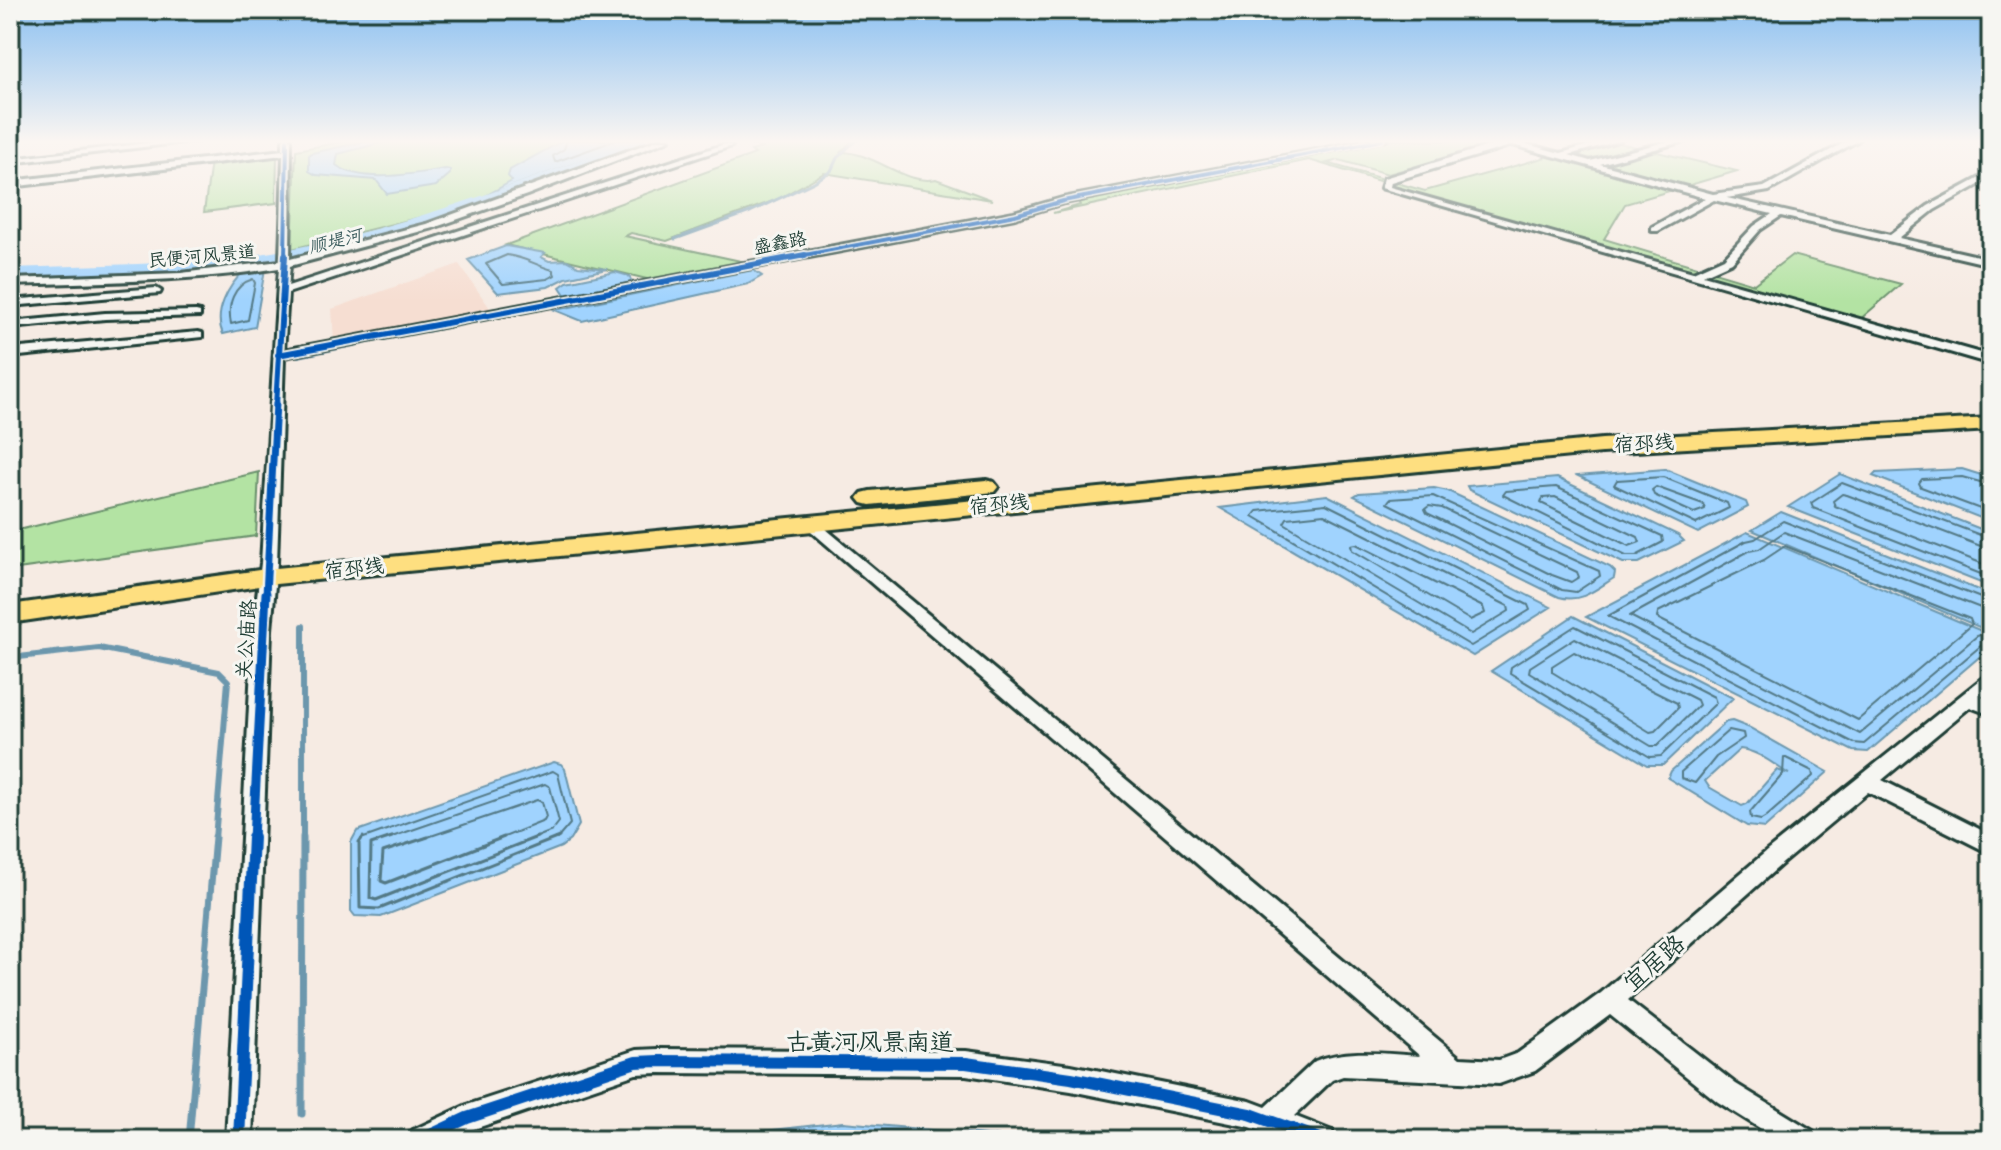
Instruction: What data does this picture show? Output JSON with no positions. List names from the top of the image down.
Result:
{
  "streets": {
    "main road": ["宿邳线"],
    "street": [
      "盛鑫路",
      "民便河风景道",
      "关公庙路",
      "宜居路",
      "古黄河风景南道"
    ]
  },
  "crossings": [
    ["盛鑫路", "关公庙路"],
    ["民便河风景道", "关公庙路"],
    ["宿邳线", "关公庙路"],
    ["宜居路", "古黄河风景南道"]
  ],
  "water": ["顺堤河"]
}
